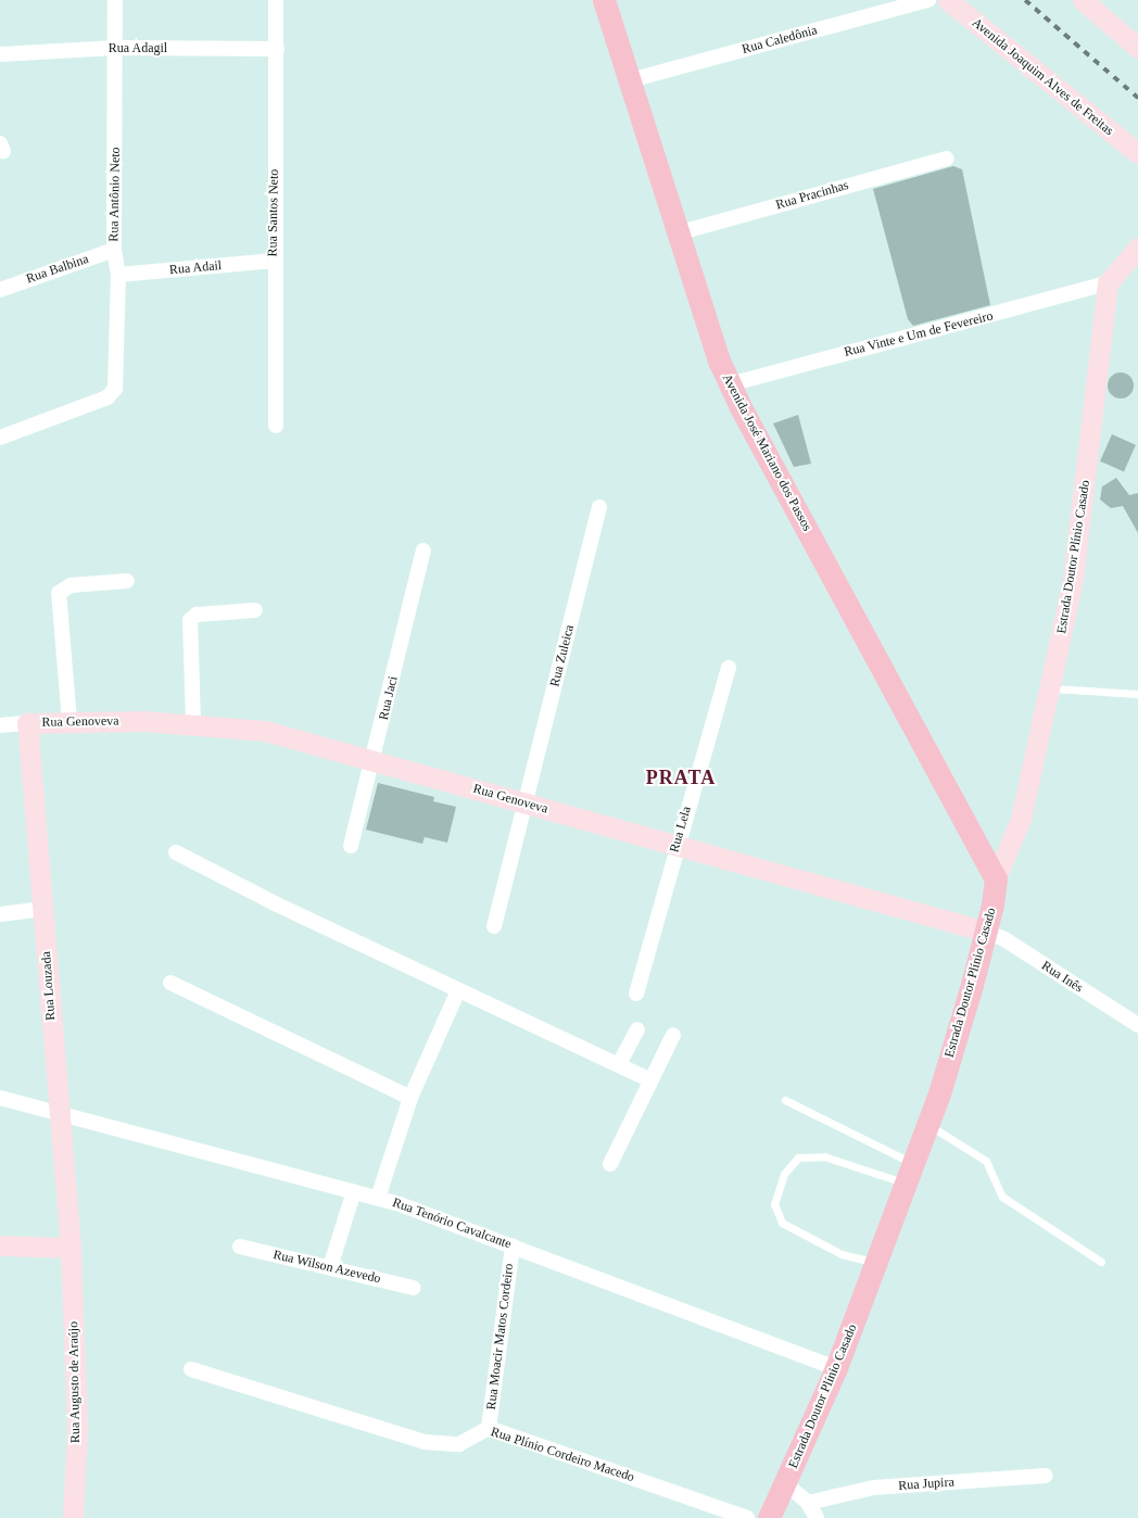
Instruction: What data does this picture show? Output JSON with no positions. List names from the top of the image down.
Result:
{
  "streets": {
    "main road": ["Avenida José Mariano dos Passos", "Estrada Doutor Plínio Casado"],
    "street": [
      "Rua Caledônia",
      "Rua Adagil",
      "Avenida Joaquim Alves de Freitas",
      "Rua Antônio Neto",
      "Rua Pracinhas",
      "Rua Santos Neto",
      "Rua Adail",
      "Rua Balbina",
      "Rua Vinte e Um de Fevereiro",
      "Rua Zuleica",
      "Rua Jaci",
      "Rua Genoveva",
      "Rua Lela",
      "Rua Inês",
      "Rua Louzada",
      "Rua Tenório Cavalcante",
      "Rua Wilson Azevedo",
      "Rua Moacir Matos Cordeiro",
      "Rua Augusto de Araújo",
      "Rua Plínio Cordeiro Macedo",
      "Rua Jupira"
    ]
  },
  "crossings": [
    ["Rua Caledônia", "Avenida José Mariano dos Passos"],
    ["Rua Adagil", "Rua Antônio Neto"],
    ["Rua Adagil", "Rua Santos Neto"],
    ["Rua Antônio Neto", "Rua Adail"],
    ["Rua Antônio Neto", "Rua Balbina"],
    ["Rua Pracinhas", "Avenida José Mariano dos Passos"],
    ["Rua Santos Neto", "Rua Adail"],
    ["Rua Vinte e Um de Fevereiro", "Avenida José Mariano dos Passos"],
    ["Rua Vinte e Um de Fevereiro", "Estrada Doutor Plínio Casado"],
    ["Avenida José Mariano dos Passos", "Estrada Doutor Plínio Casado"],
    ["Estrada Doutor Plínio Casado", "Rua Genoveva"],
    ["Estrada Doutor Plínio Casado", "Rua Inês"],
    ["Estrada Doutor Plínio Casado", "Rua Tenório Cavalcante"],
    ["Rua Zuleica", "Rua Genoveva"],
    ["Rua Jaci", "Rua Genoveva"],
    ["Rua Genoveva", "Rua Lela"],
    ["Rua Genoveva", "Rua Inês"],
    ["Rua Genoveva", "Rua Louzada"],
    ["Rua Louzada", "Rua Tenório Cavalcante"],
    ["Rua Louzada", "Rua Augusto de Araújo"],
    ["Rua Tenório Cavalcante", "Rua Moacir Matos Cordeiro"],
    ["Rua Moacir Matos Cordeiro", "Rua Plínio Cordeiro Macedo"]
  ],
  "districts": ["PRATA"]
}
